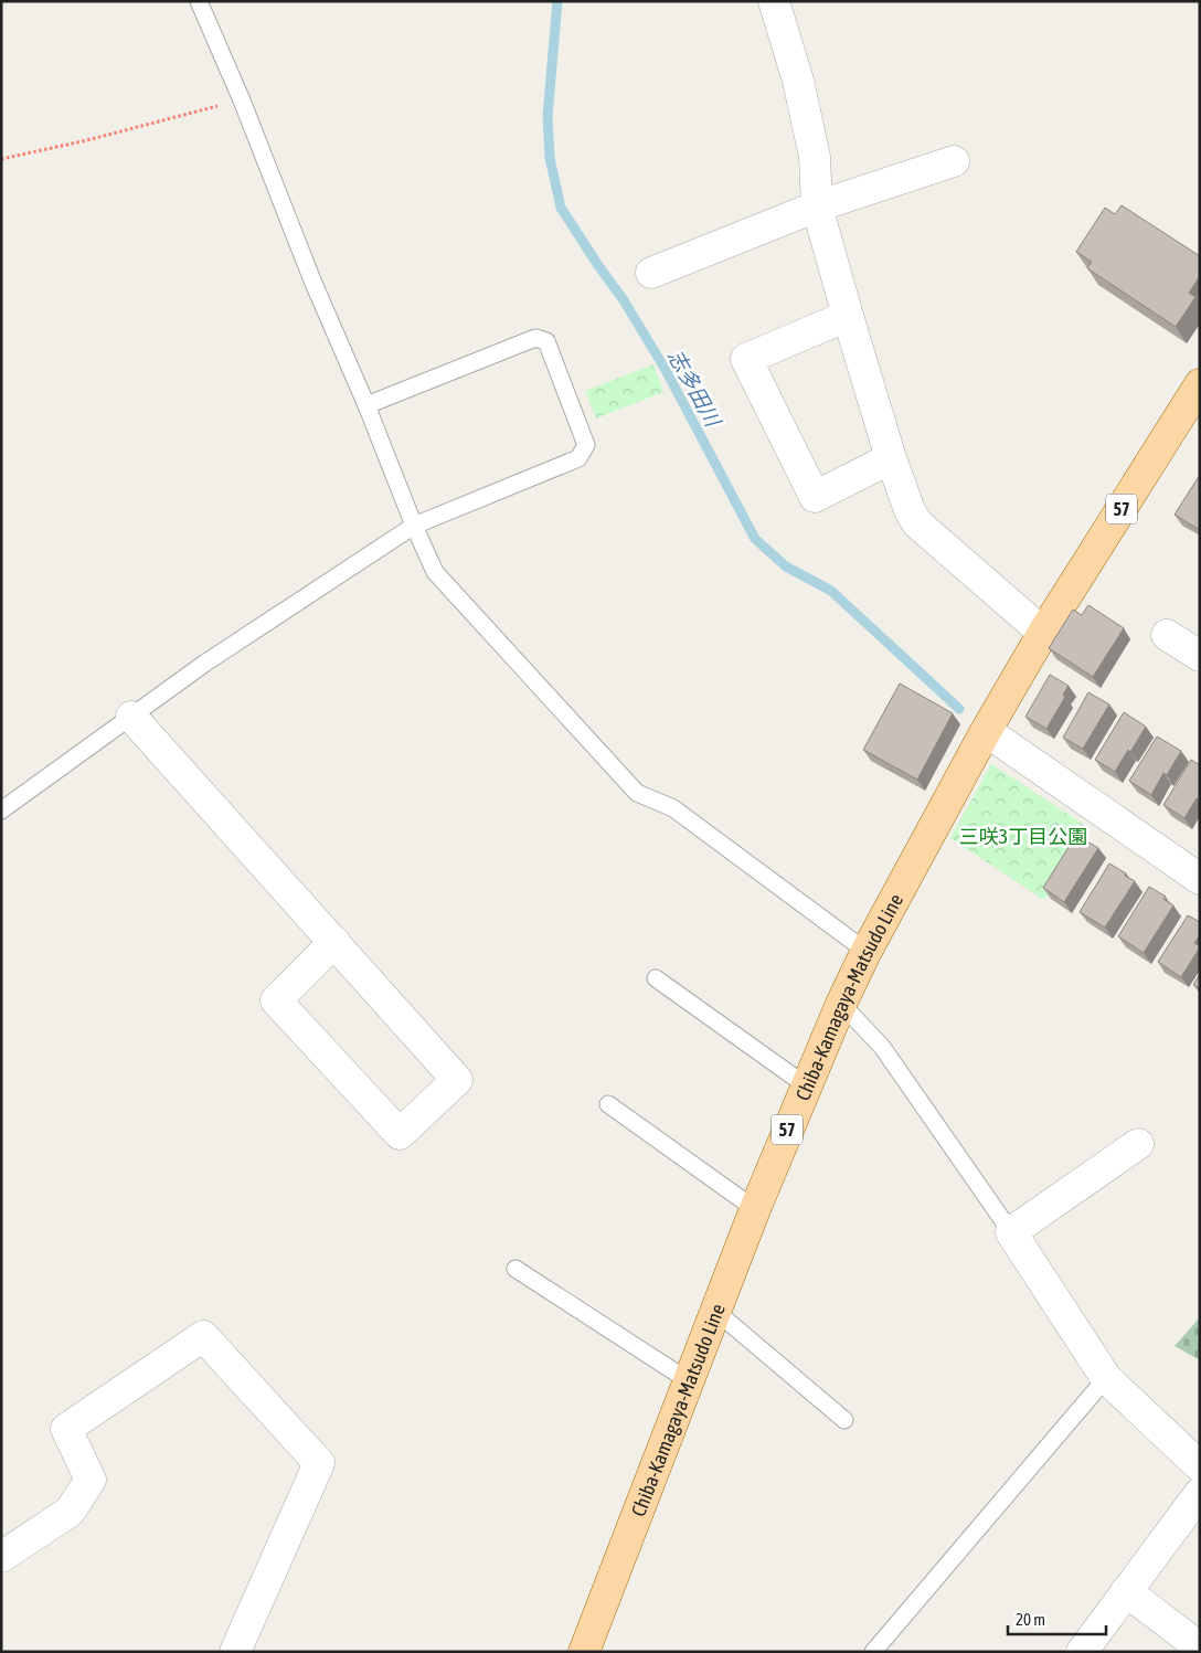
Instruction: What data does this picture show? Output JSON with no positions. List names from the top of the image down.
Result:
{
  "streets": {
    "main road": ["57", "Chiba-Kamagaya-Matsudo Line"]
  },
  "water": ["志多田川"],
  "parks": ["三咲3丁目公園"],
  "scale_bar": "20 m"
}
